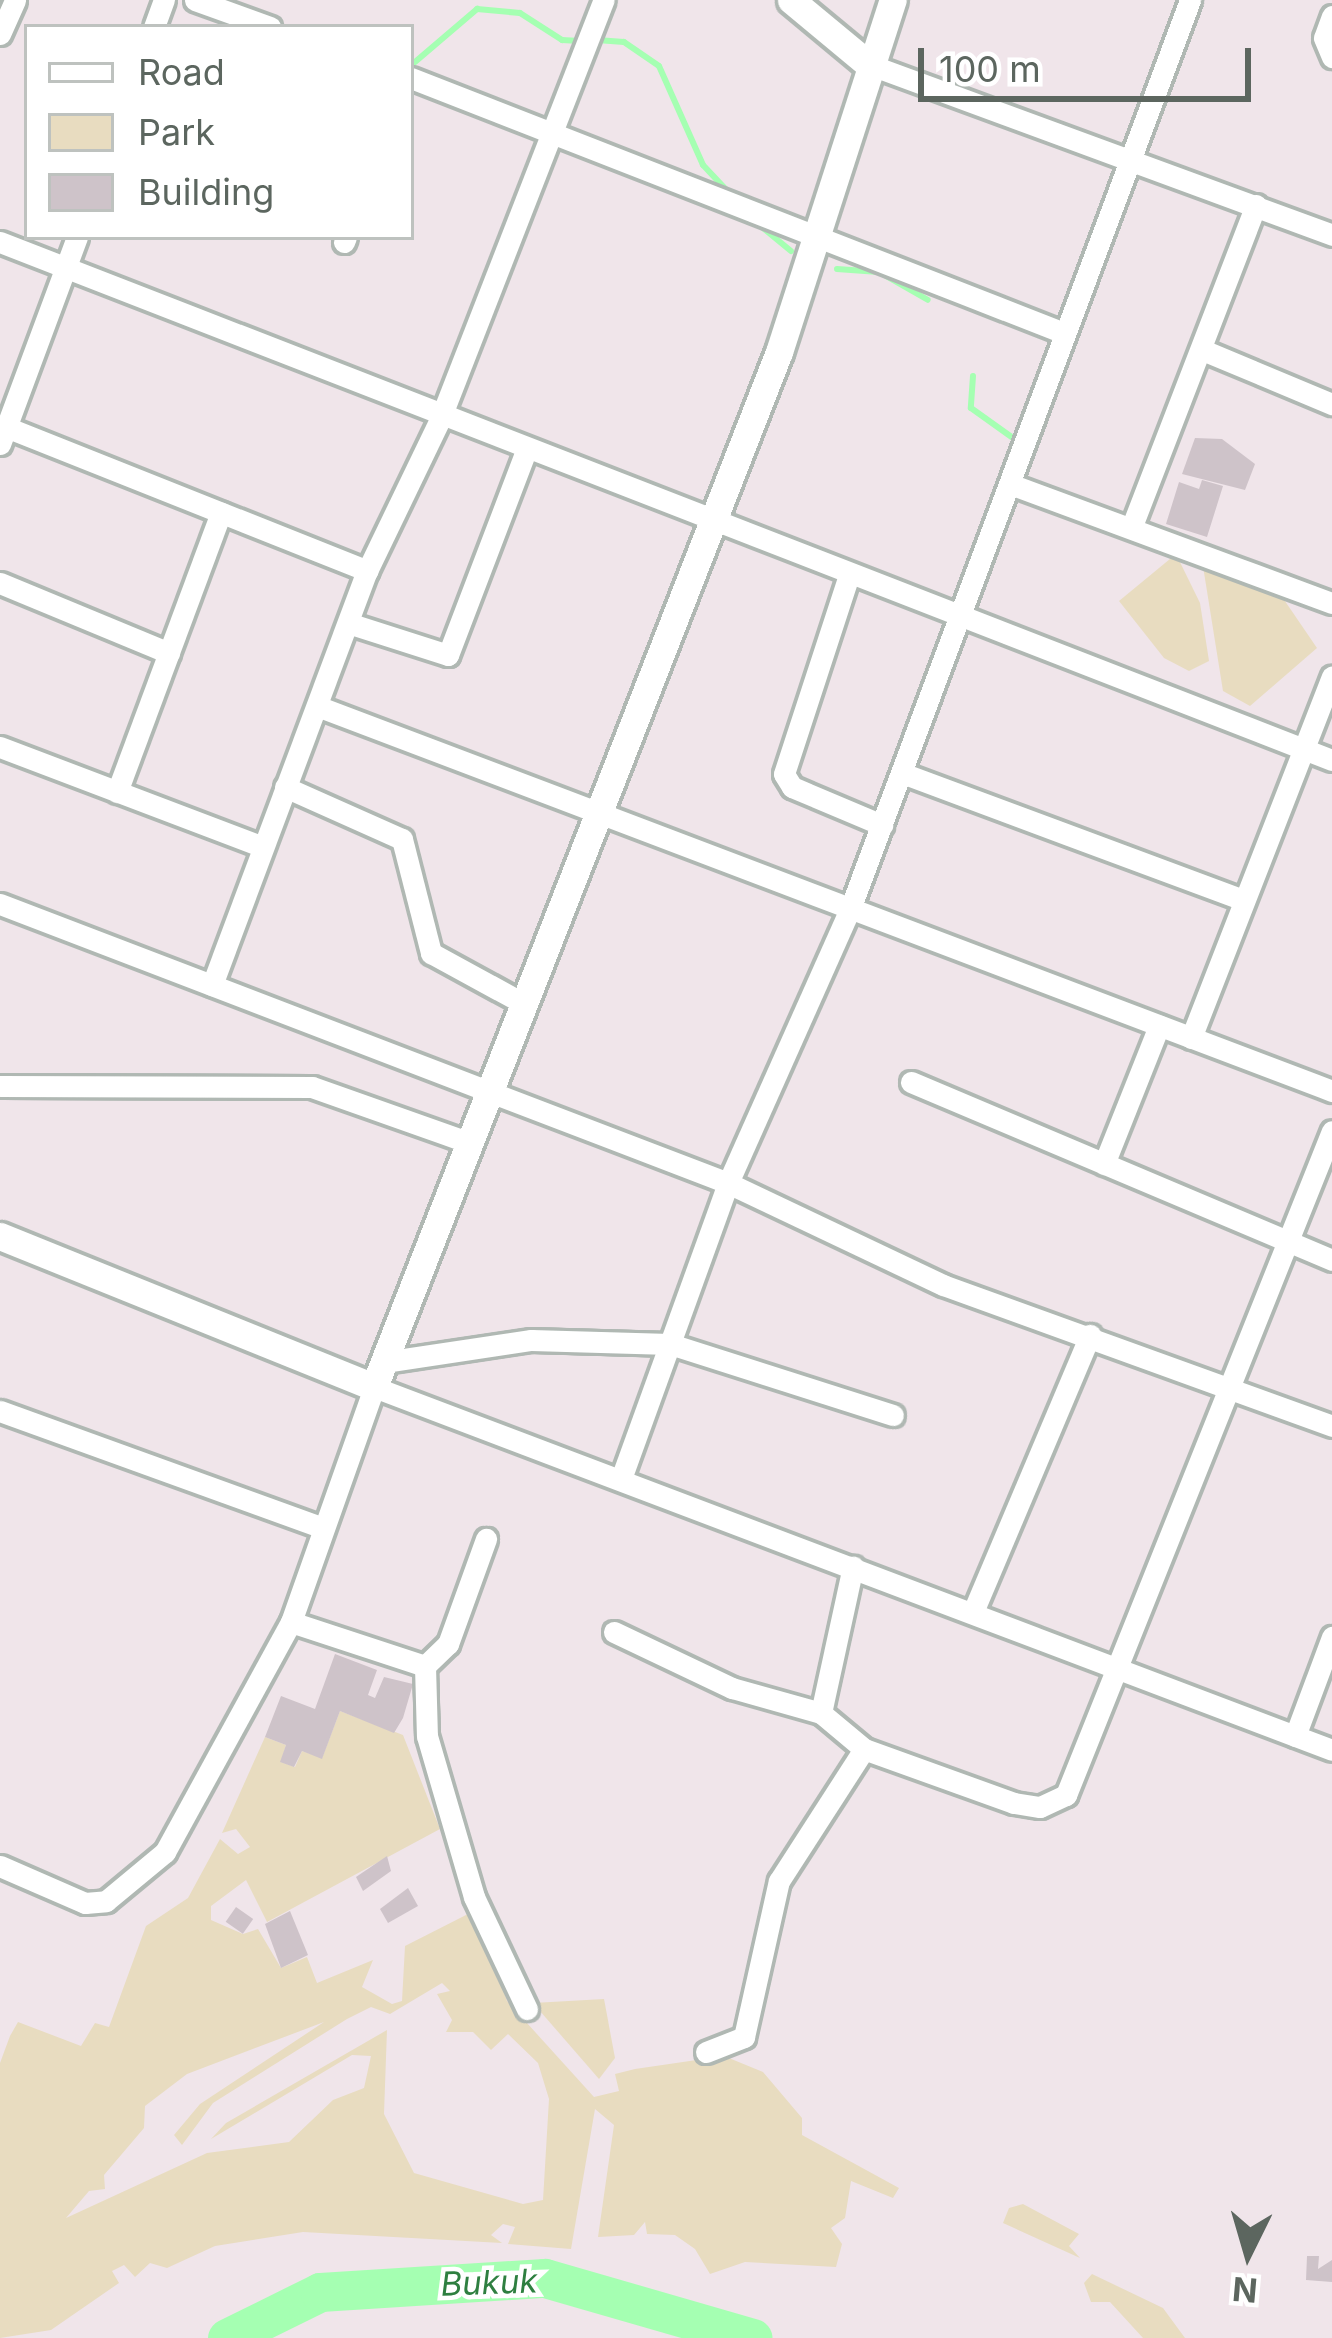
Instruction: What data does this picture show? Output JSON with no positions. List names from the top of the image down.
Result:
{
  "water": ["Bukuk"],
  "legend": ["Road", "Park", "Building"],
  "scale_bar": "100 m",
  "north": "bottom"
}
